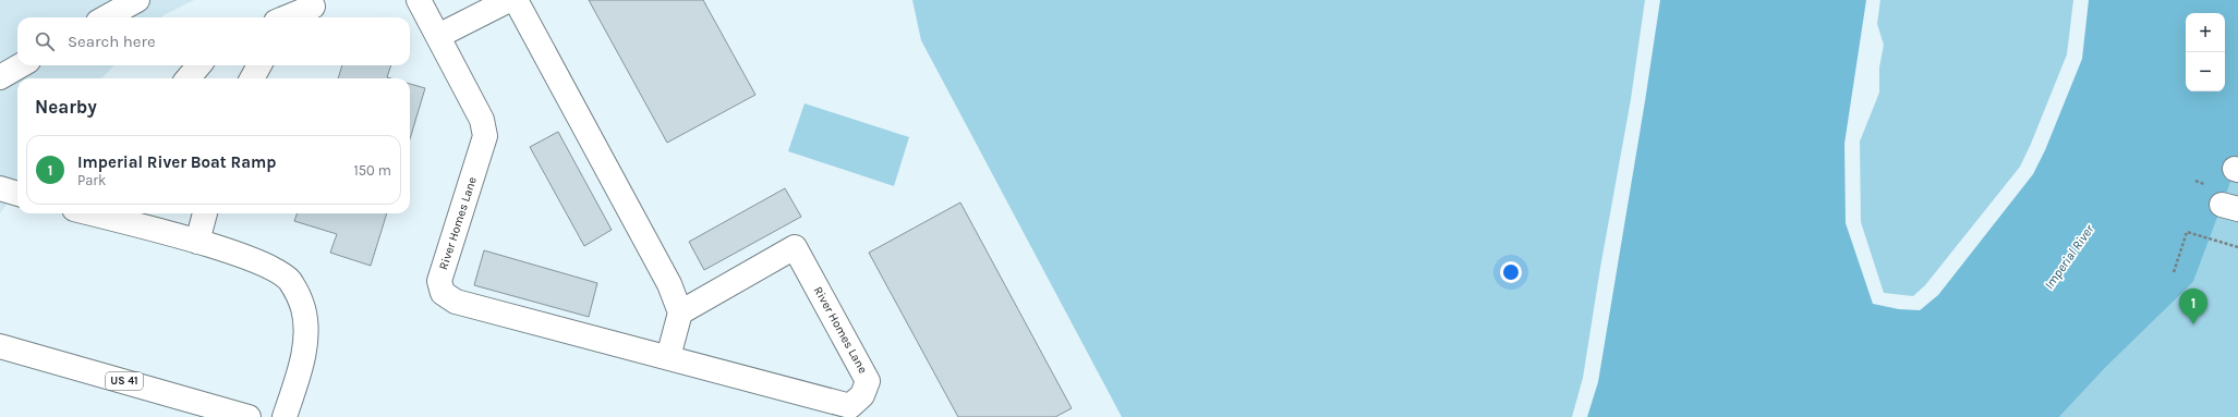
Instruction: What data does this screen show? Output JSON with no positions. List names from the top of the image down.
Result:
{
  "streets": {
    "street": ["River Homes Lane", "US 41"]
  },
  "water": ["Imperial River"],
  "page": {
    "map_buttons": ["+", "−"],
    "search": "Search here",
    "heading": "Nearby",
    "list": [
      {
        "mark": "1",
        "name": "Imperial River Boat Ramp",
        "note": "Park",
        "value": "150 m"
      }
    ],
    "pins": "1"
  }
}
